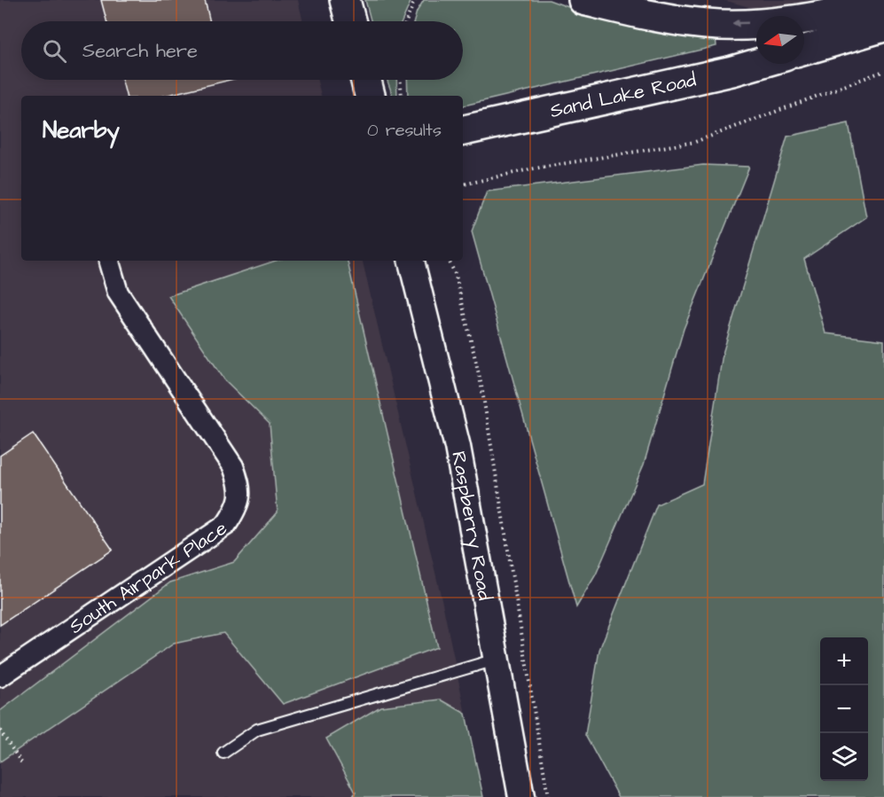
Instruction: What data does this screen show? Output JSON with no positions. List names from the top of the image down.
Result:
{
  "streets": {
    "main road": ["Sand Lake Road"],
    "street": ["Raspberry Road", "South Airpark Place"]
  },
  "north": "left",
  "page": {
    "search": "Search here",
    "heading": ["Nearby", "0 results"],
    "map_buttons": ["+", "−"]
  }
}
